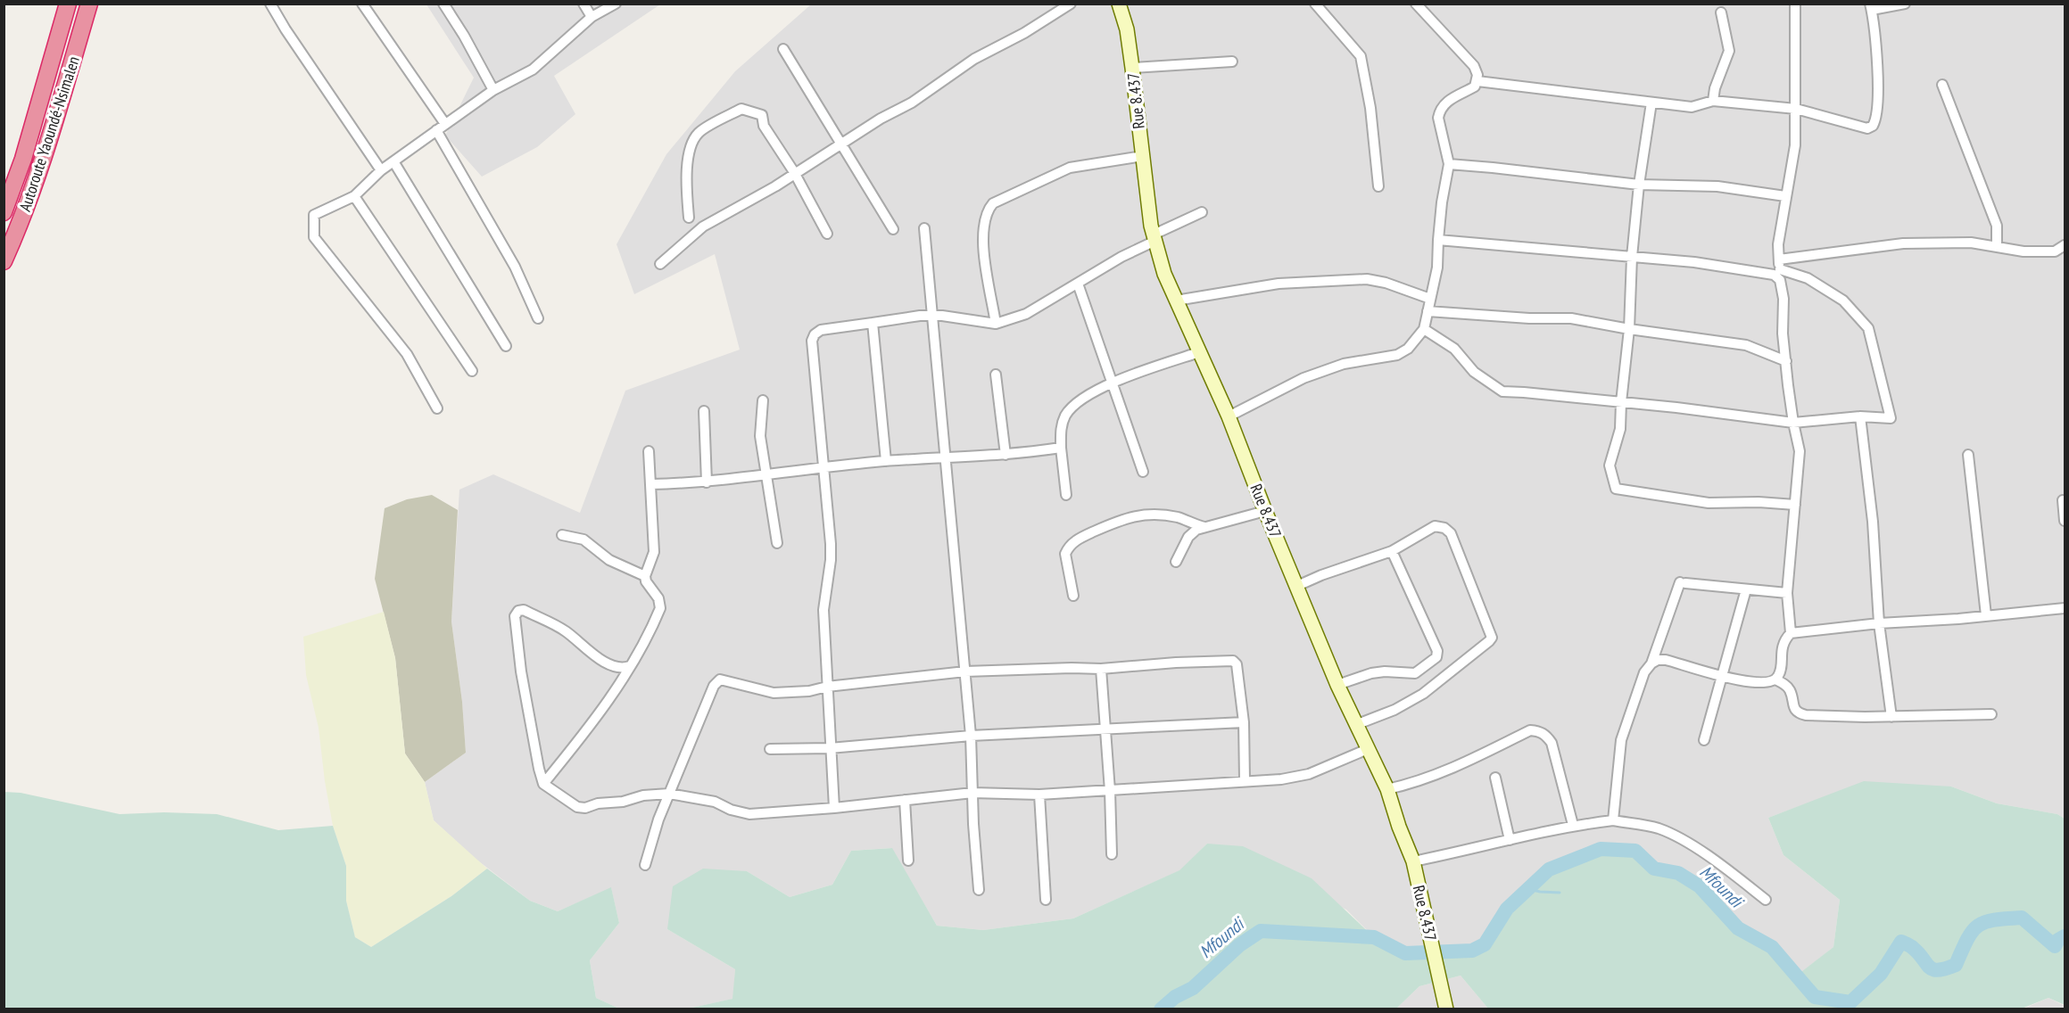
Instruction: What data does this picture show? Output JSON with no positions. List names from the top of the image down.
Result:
{
  "streets": {
    "highway": ["Autoroute Yaoundé-Nsimalen"],
    "main road": ["Rue 8.437"]
  },
  "water": ["Mfoundi"]
}
